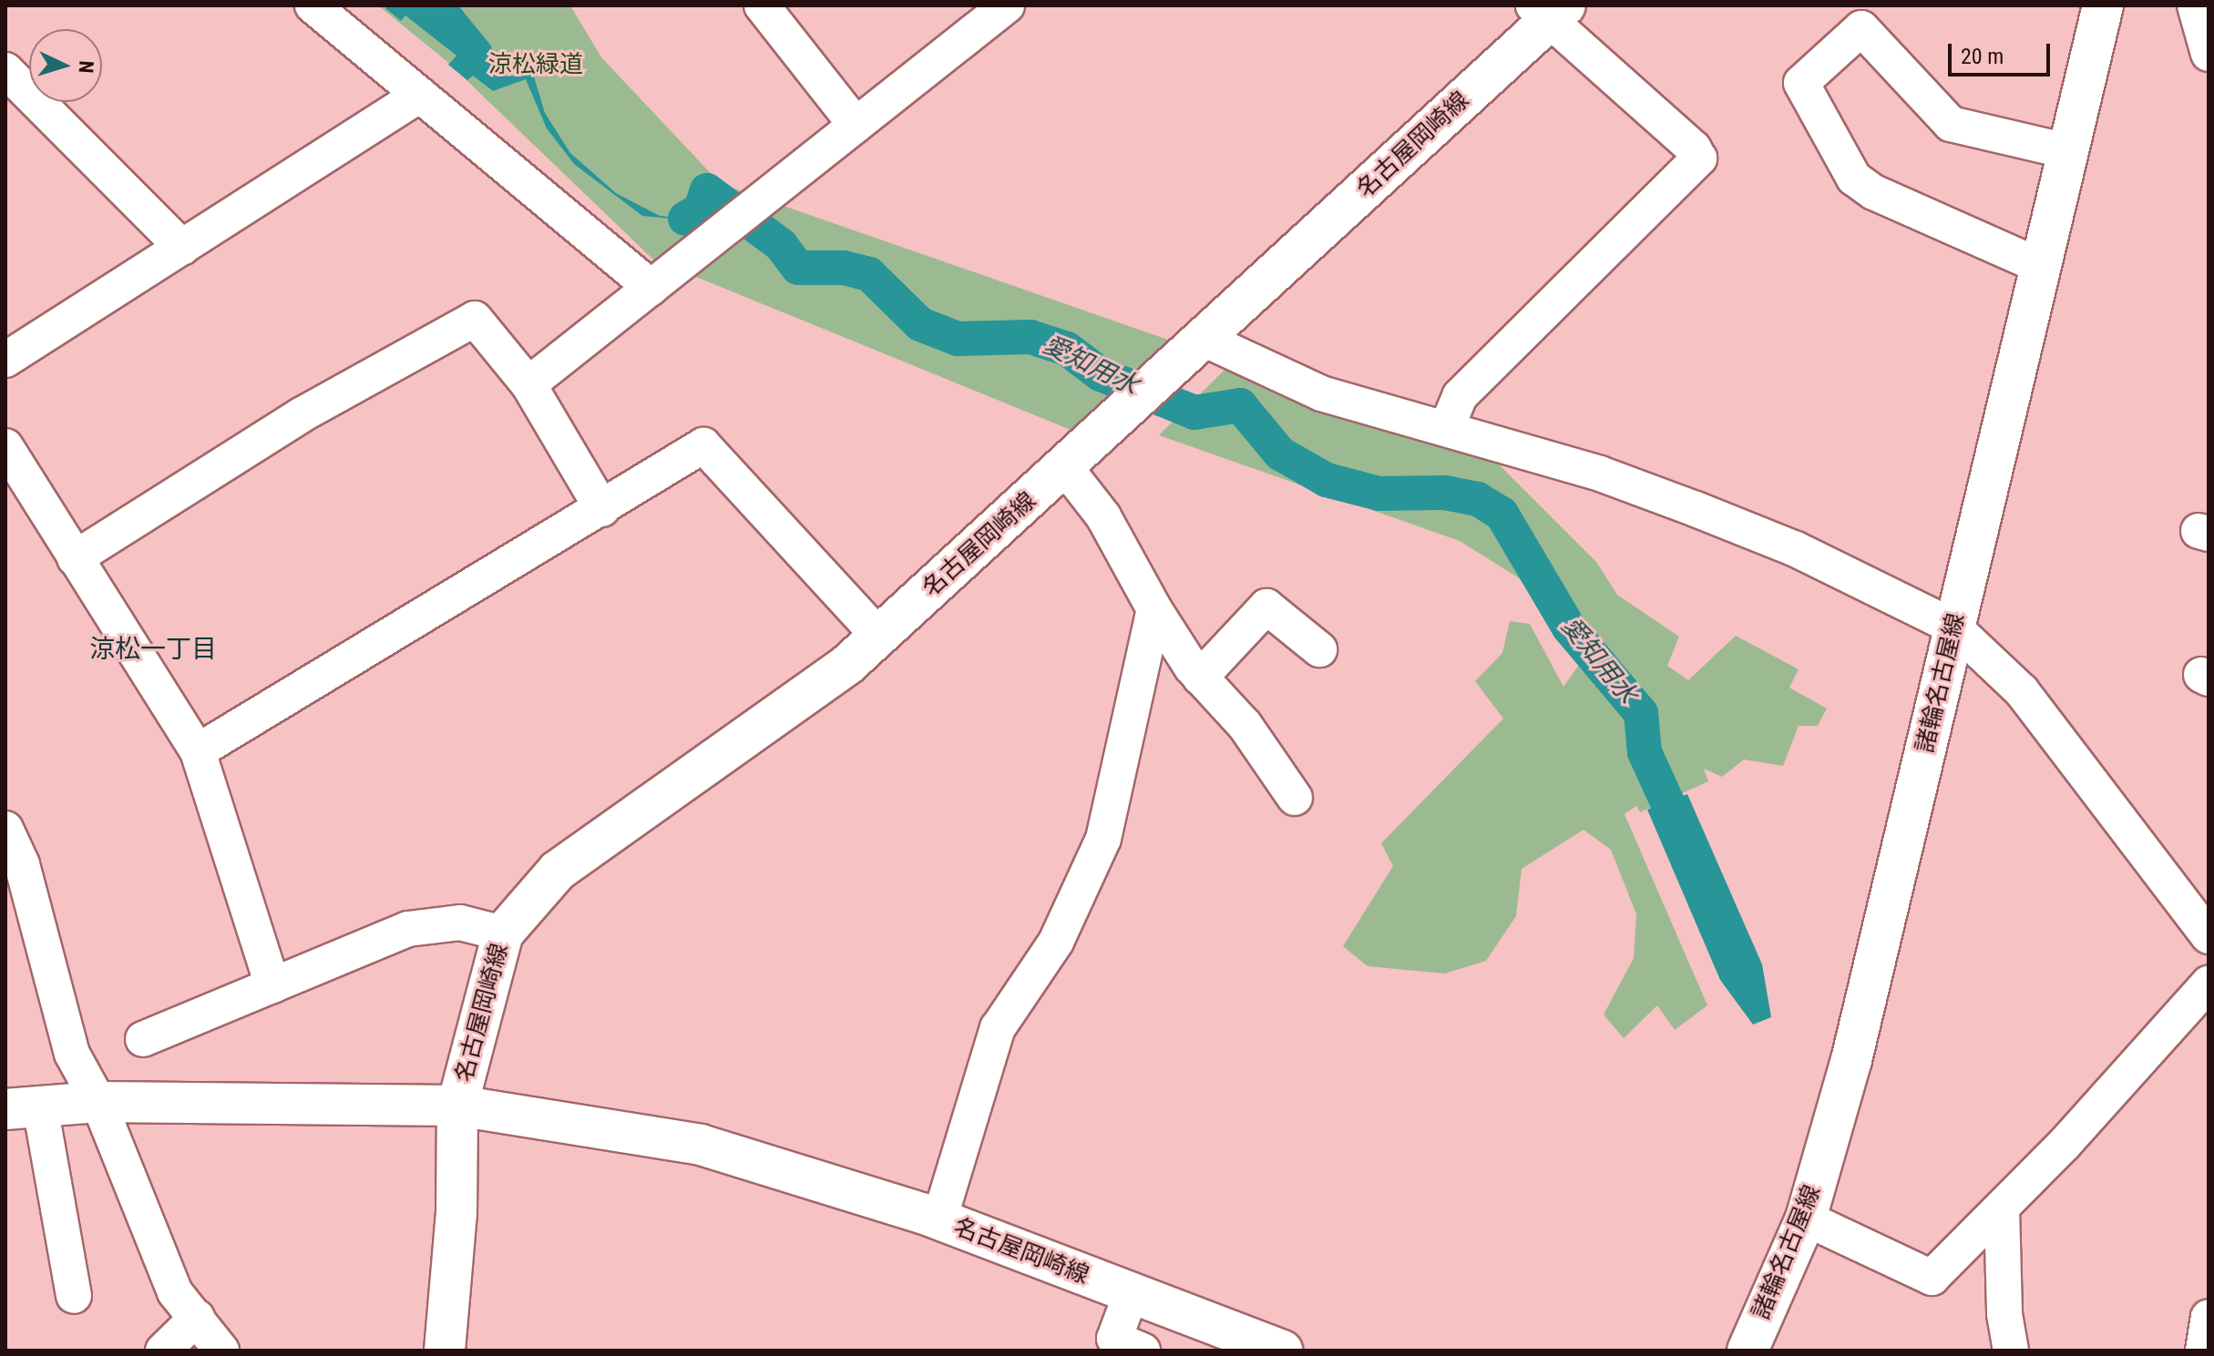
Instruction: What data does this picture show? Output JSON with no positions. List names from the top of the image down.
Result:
{
  "streets": {
    "main road": ["名古屋岡崎線", "諸輪名古屋線"]
  },
  "districts": ["涼松一丁目"],
  "water": ["愛知用水"],
  "parks": ["涼松緑道"],
  "scale_bar": "20 m",
  "north": "right"
}
